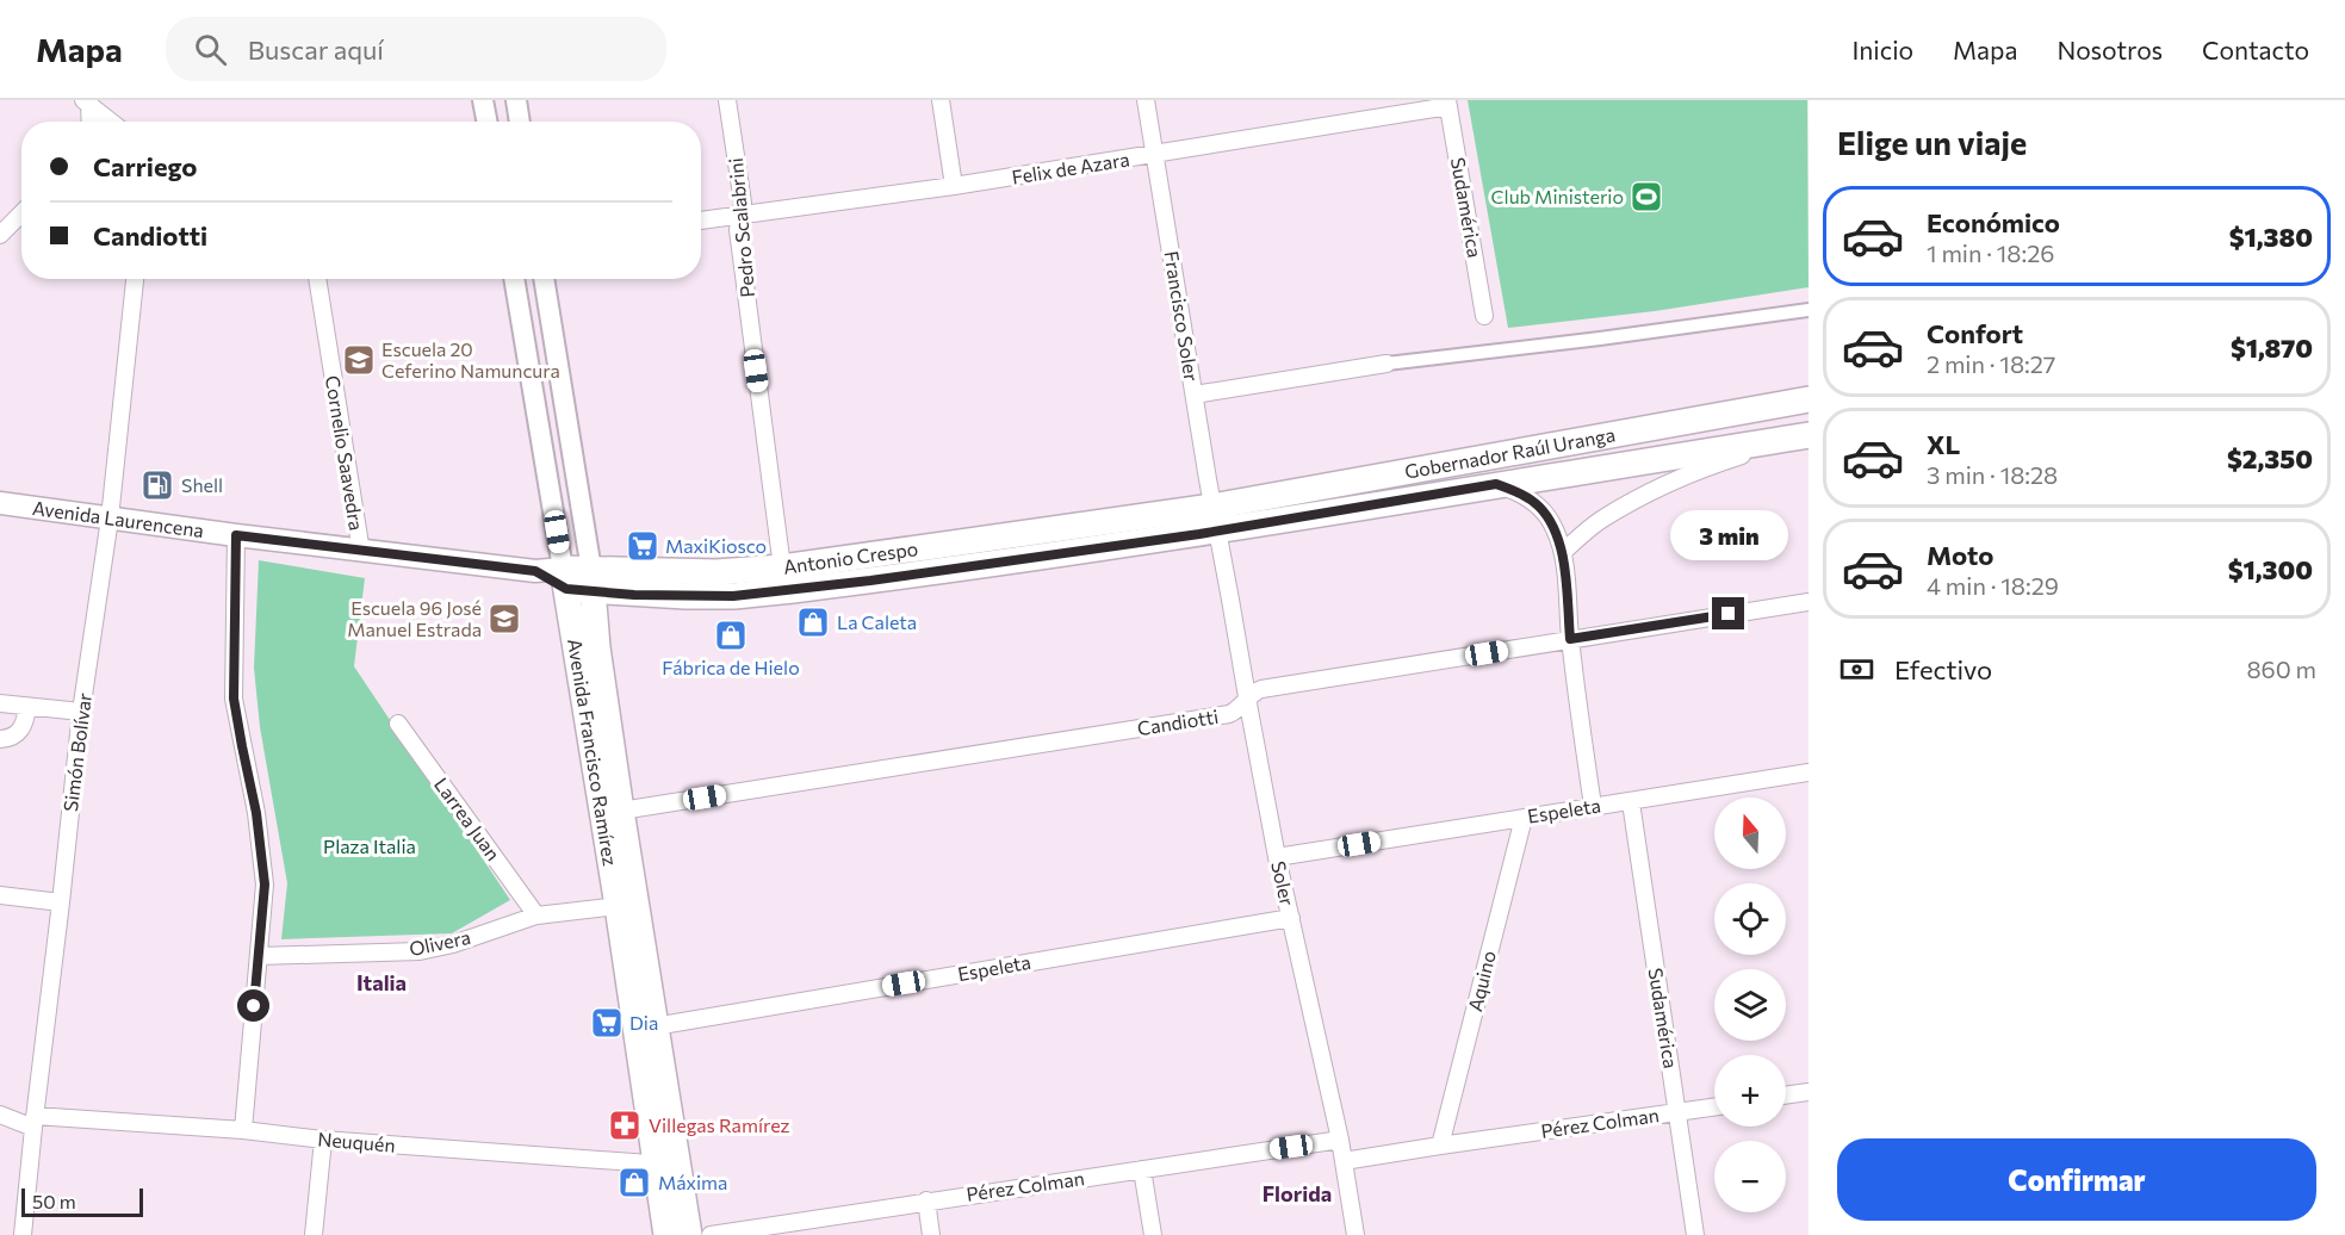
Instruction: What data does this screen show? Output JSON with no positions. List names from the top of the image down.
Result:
{
  "streets": {
    "main road": [
      "Gobernador Raúl Uranga",
      "Avenida Laurencena",
      "Antonio Crespo",
      "Avenida Francisco Ramírez"
    ],
    "street": [
      "Felix de Azara",
      "Sudamérica",
      "Pedro Scalabrini",
      "Francisco Soler",
      "Cornelio Saavedra",
      "Candiotti",
      "Simón Bolívar",
      "Espeleta",
      "Larrea Juan",
      "Soler",
      "Olivera",
      "Aquino",
      "Pérez Colman",
      "Neuquén"
    ]
  },
  "crossings": [
    ["Felix de Azara", "Sudamérica"],
    ["Felix de Azara", "Pedro Scalabrini"],
    ["Felix de Azara", "Francisco Soler"],
    ["Sudamérica", "Espeleta"],
    ["Sudamérica", "Pérez Colman"],
    ["Pedro Scalabrini", "Antonio Crespo"],
    ["Francisco Soler", "Gobernador Raúl Uranga"],
    ["Francisco Soler", "Antonio Crespo"],
    ["Francisco Soler", "Soler"],
    ["Cornelio Saavedra", "Avenida Laurencena"],
    ["Gobernador Raúl Uranga", "Antonio Crespo"],
    ["Gobernador Raúl Uranga", "Soler"],
    ["Avenida Laurencena", "Antonio Crespo"],
    ["Avenida Laurencena", "Simón Bolívar"],
    ["Antonio Crespo", "Avenida Francisco Ramírez"],
    ["Antonio Crespo", "Soler"],
    ["Candiotti", "Avenida Francisco Ramírez"],
    ["Candiotti", "Soler"],
    ["Simón Bolívar", "Neuquén"],
    ["Avenida Francisco Ramírez", "Espeleta"],
    ["Avenida Francisco Ramírez", "Olivera"],
    ["Avenida Francisco Ramírez", "Neuquén"],
    ["Espeleta", "Soler"],
    ["Espeleta", "Aquino"],
    ["Larrea Juan", "Olivera"],
    ["Soler", "Pérez Colman"],
    ["Aquino", "Pérez Colman"]
  ],
  "districts": ["Italia", "Florida"],
  "parks": ["Plaza Italia"],
  "places": {
    "sports": ["Club Ministerio"],
    "school or university": ["Escuela 20 Ceferino Namuncura", "Escuela 96 José Manuel Estrada"],
    "fuel station": ["Shell"],
    "supermarket": ["MaxiKiosco", "Dia"],
    "shop": ["La Caleta", "Fábrica de Hielo", "Máxima"],
    "pharmacy": ["Villegas Ramírez"]
  },
  "scale_bar": "50 m",
  "north": "top",
  "page": {
    "header": "Mapa",
    "search": "Buscar aquí",
    "nav": [
      "Inicio",
      "Mapa",
      "Nosotros",
      "Contacto"
    ],
    "heading": "Elige un viaje",
    "banner": ["Carriego", "Candiotti"],
    "list": [
      {
        "name": "Económico",
        "note": "1 min · 18:26",
        "value": "$1,380"
      },
      {
        "name": "Confort",
        "note": "2 min · 18:27",
        "value": "$1,870"
      },
      {
        "name": "XL",
        "note": "3 min · 18:28",
        "value": "$2,350"
      },
      {
        "name": "Moto",
        "note": "4 min · 18:29",
        "value": "$1,300"
      }
    ],
    "bubble": "3 min",
    "pay": ["Efectivo", "860 m"],
    "map_buttons": ["+", "−"],
    "buttons": "Confirmar",
    "scale": "50 m"
  }
}
